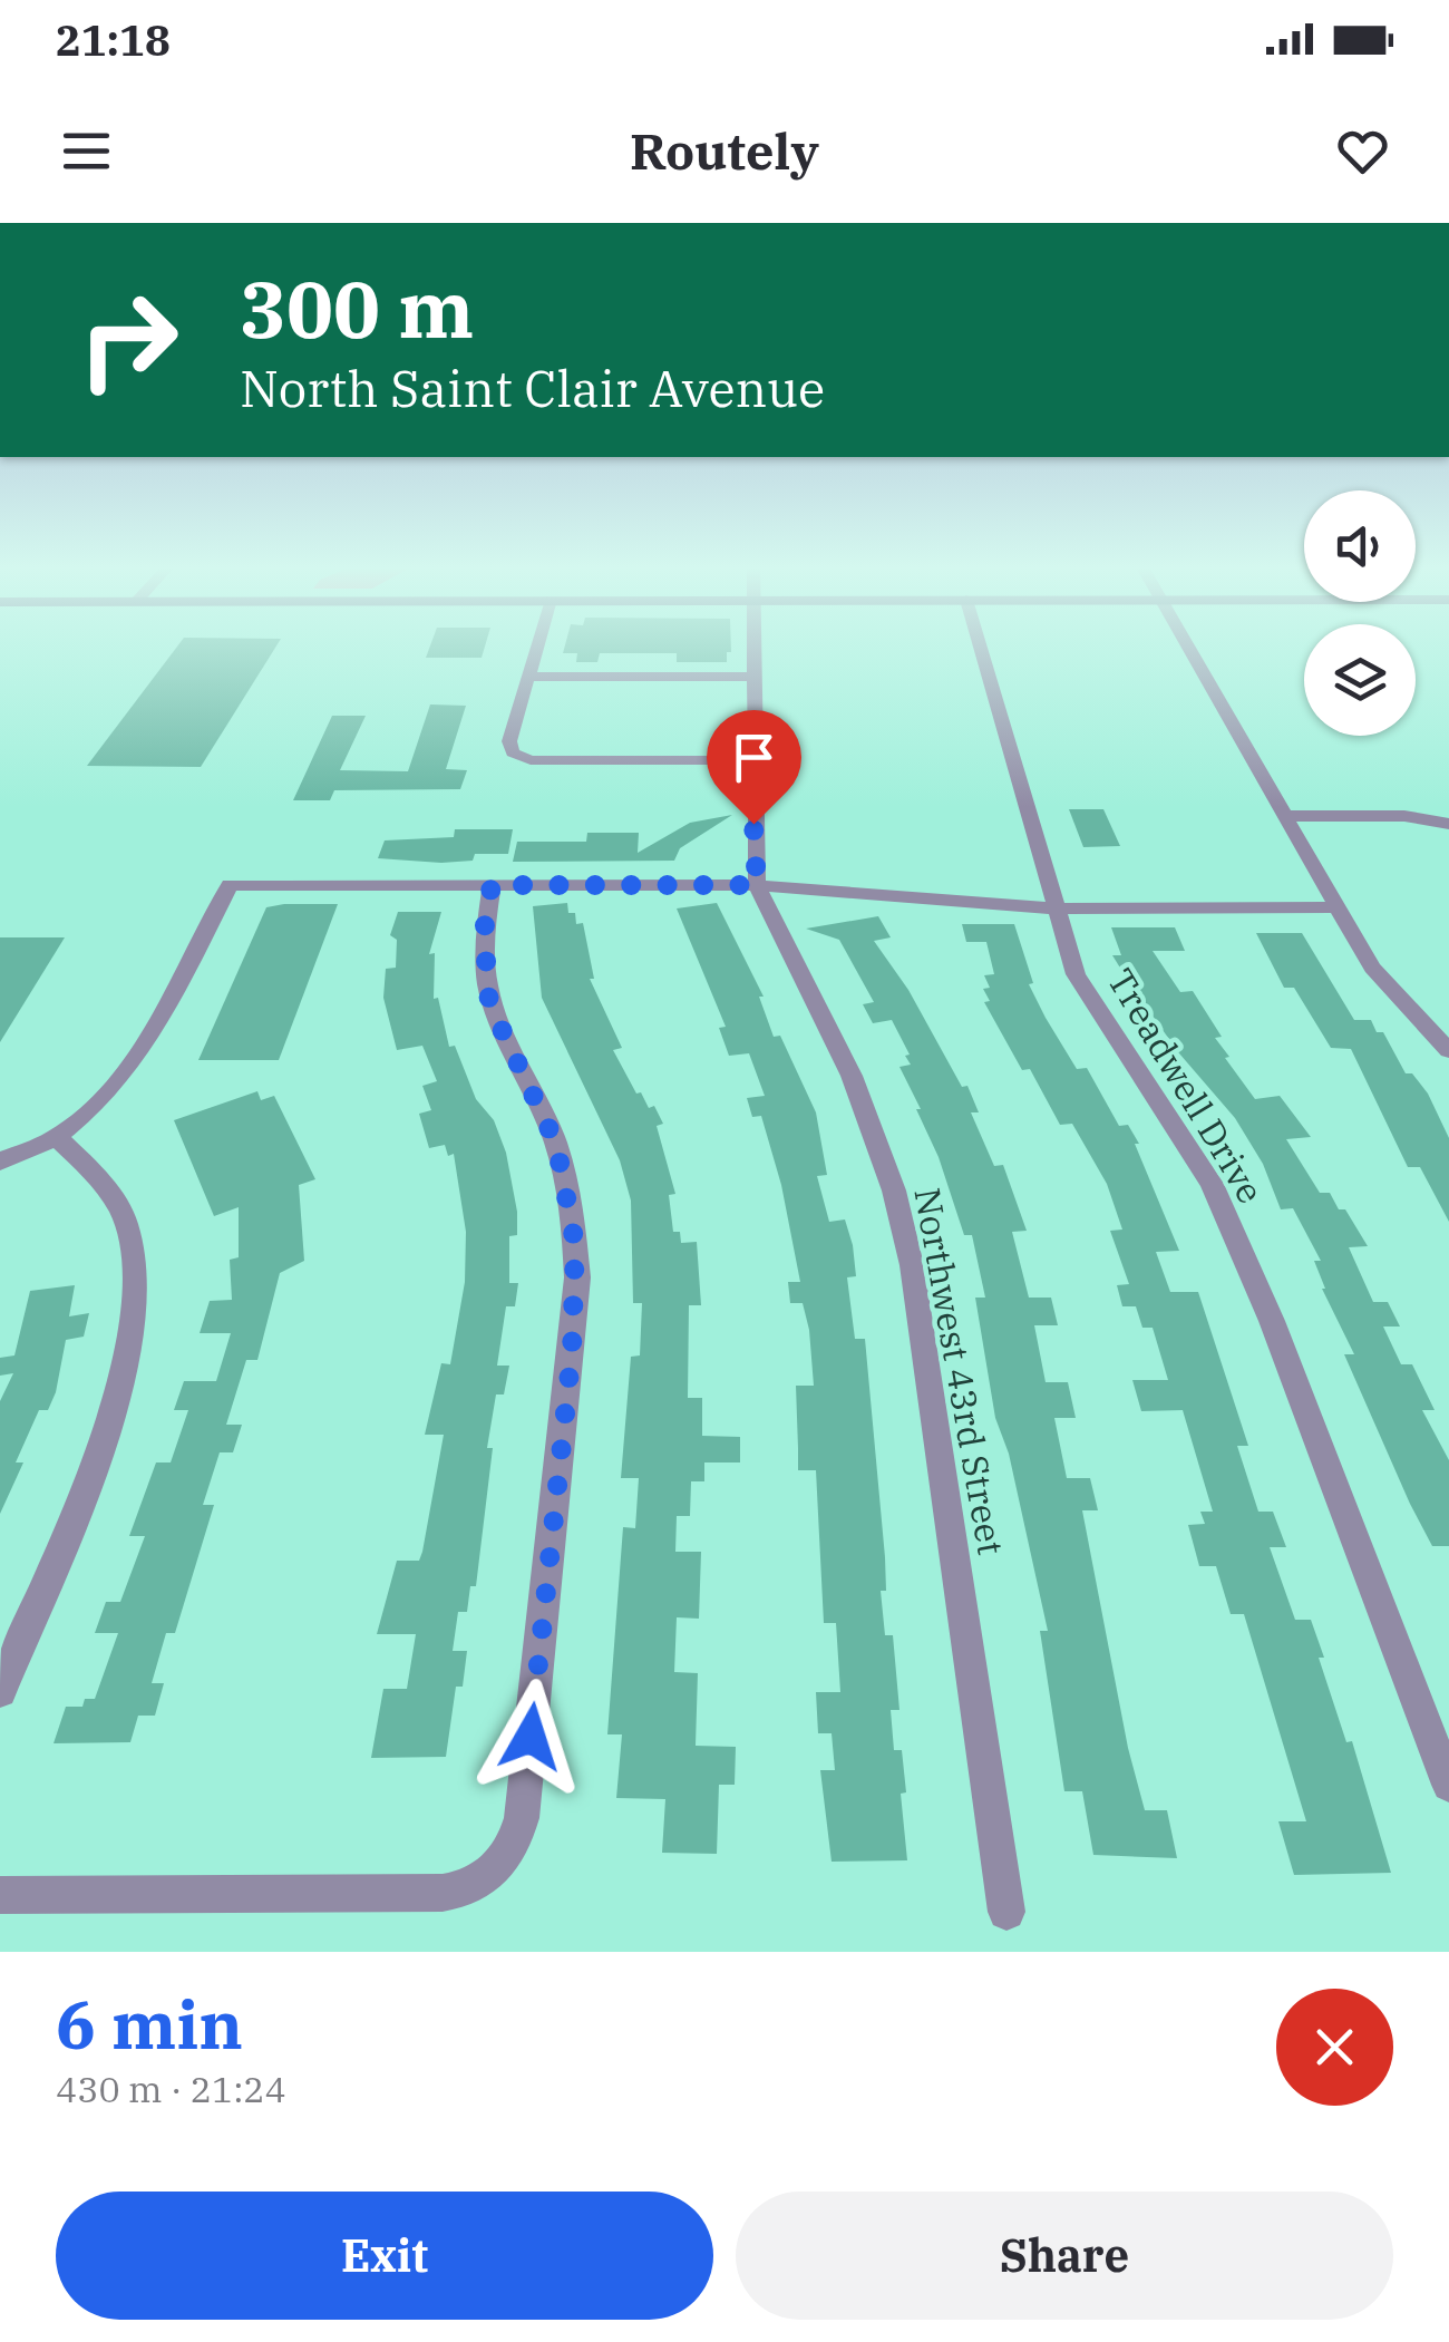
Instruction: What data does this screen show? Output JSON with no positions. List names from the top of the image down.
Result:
{
  "streets": {
    "street": ["Treadwell Drive", "Northwest 43rd Street"]
  },
  "page": {
    "status": "21:18",
    "header": "Routely",
    "turn": ["300 m", "North Saint Clair Avenue"],
    "heading": ["6 min", "430 m · 21:24"],
    "buttons": ["Exit", "Share"]
  }
}
